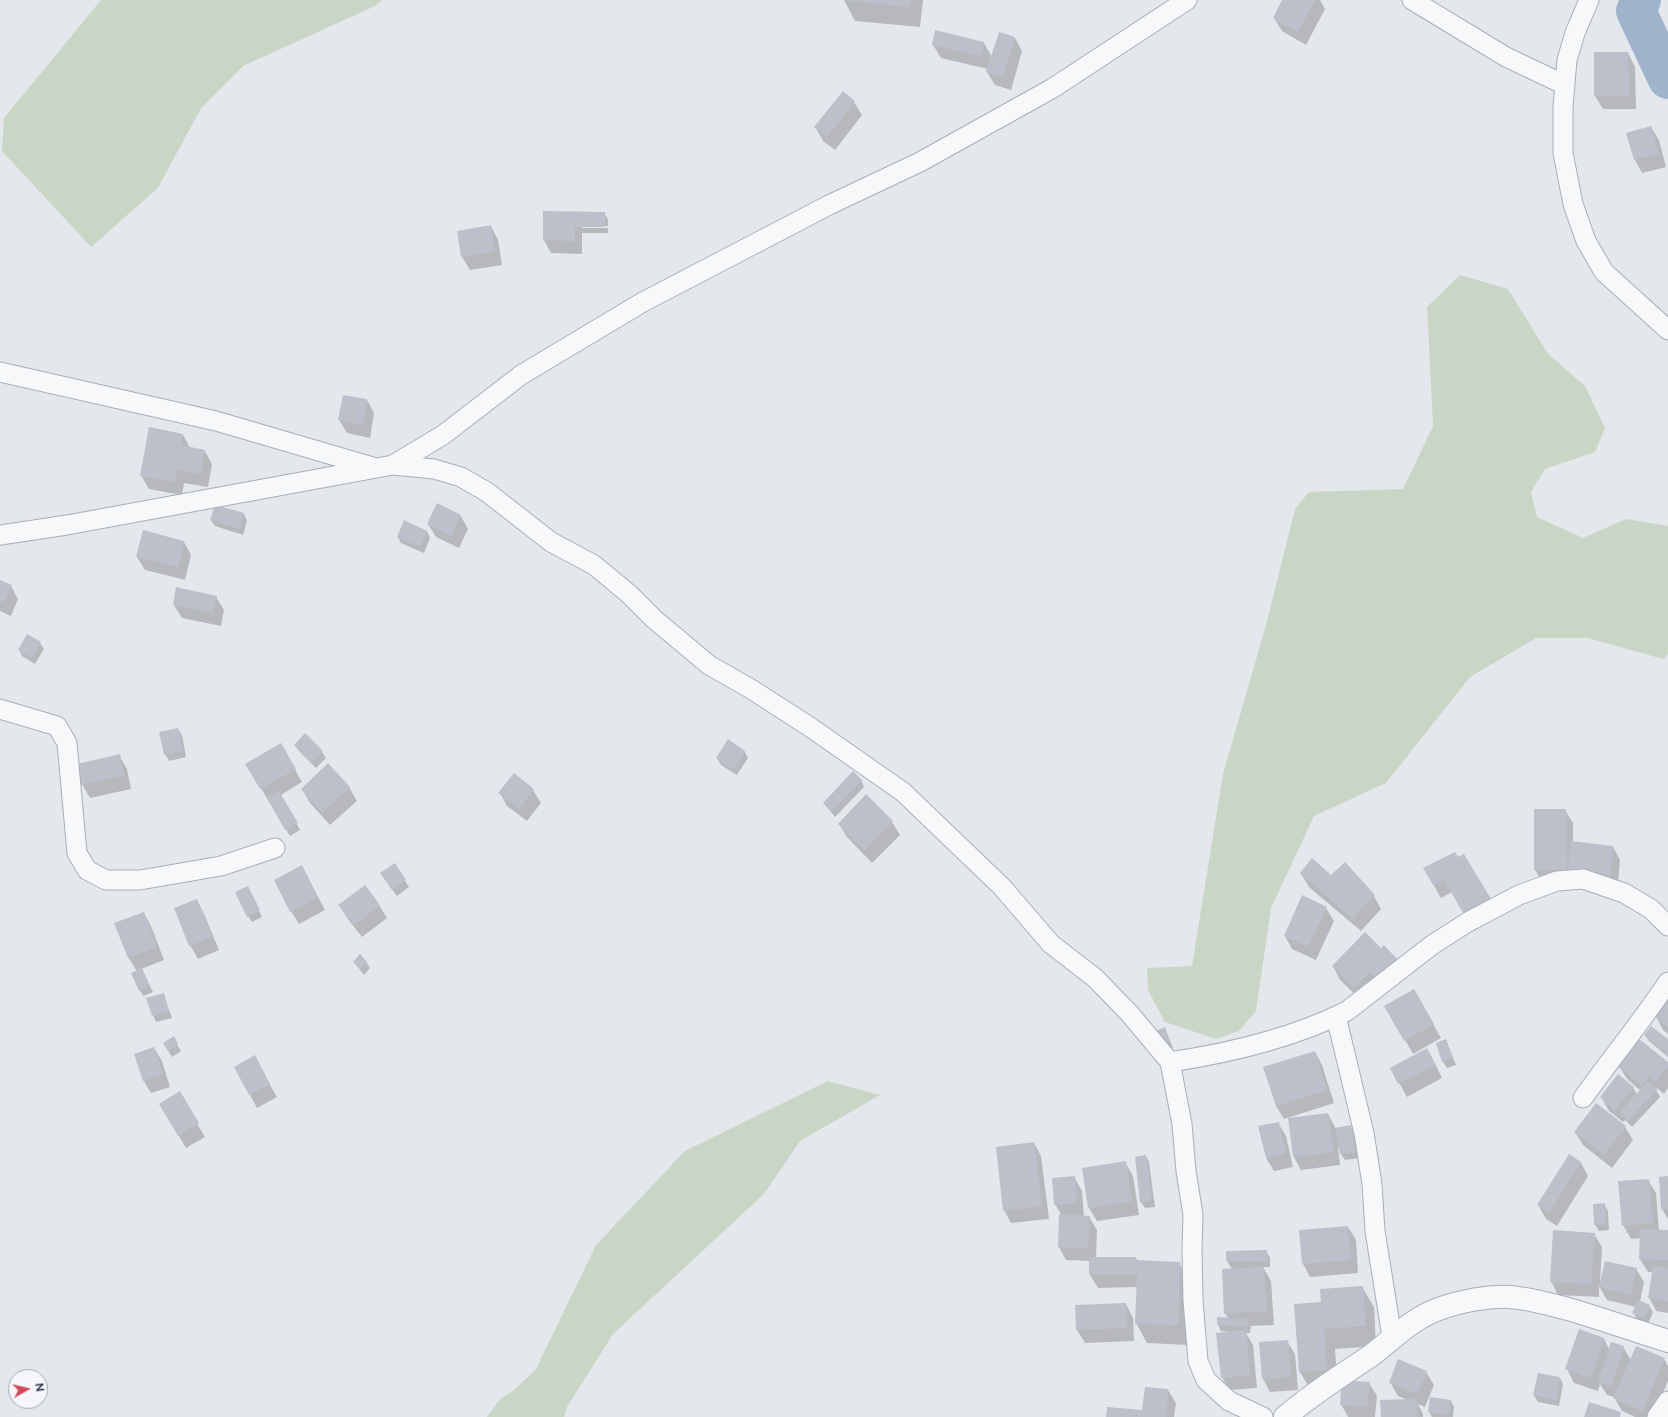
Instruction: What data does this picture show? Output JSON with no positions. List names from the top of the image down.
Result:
{
  "north": "right"
}
